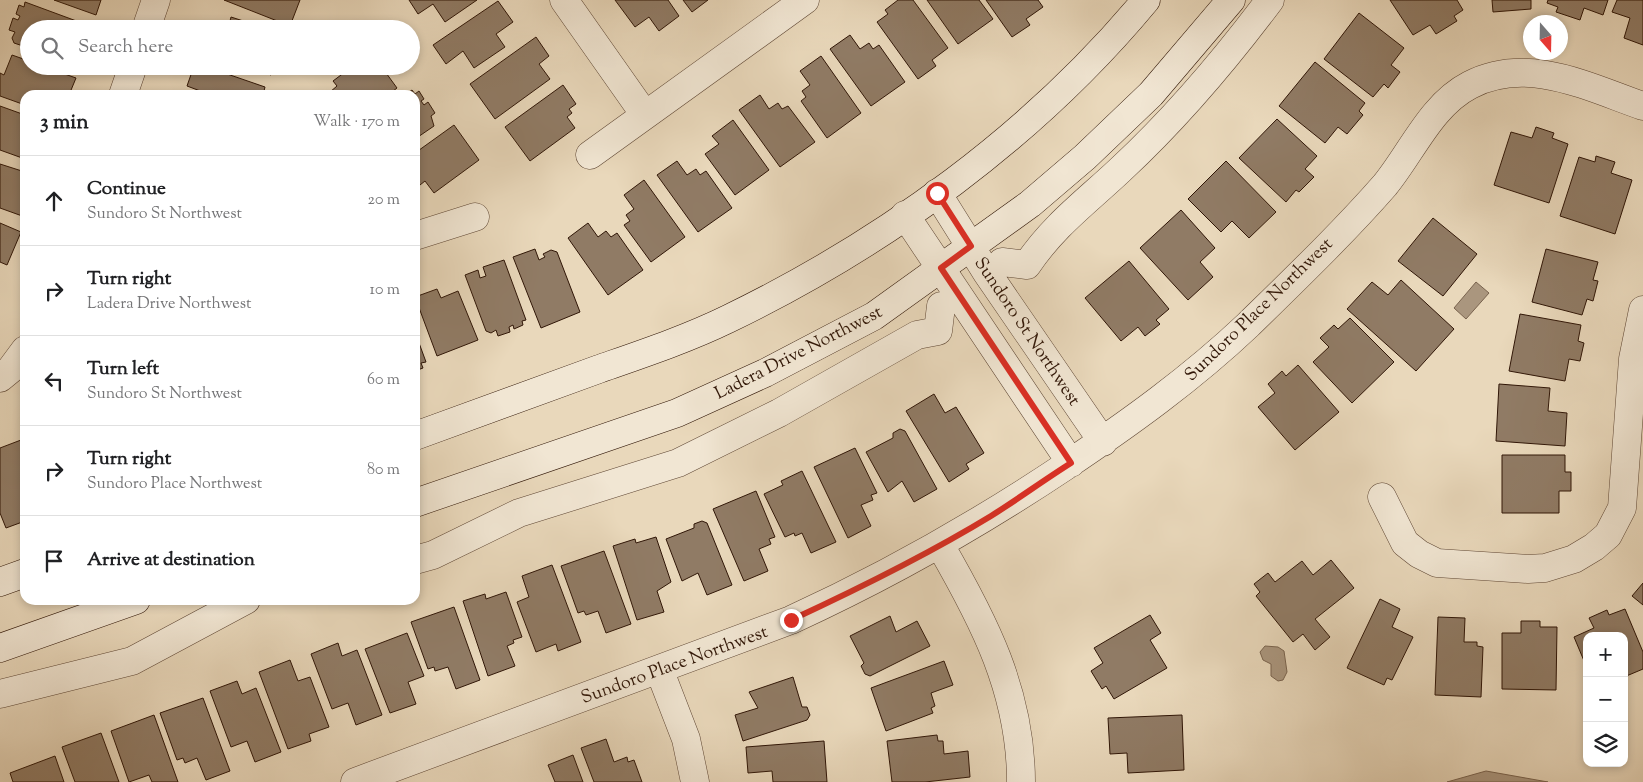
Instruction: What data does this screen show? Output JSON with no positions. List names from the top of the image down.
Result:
{
  "streets": {
    "street": ["Sundoro Place Northwest", "Sundoro St Northwest", "Ladera Drive Northwest"]
  },
  "crossings": [
    ["Sundoro Place Northwest", "Sundoro St Northwest"],
    ["Sundoro St Northwest", "Ladera Drive Northwest"]
  ],
  "north": "bottom",
  "page": {
    "search": "Search here",
    "heading": ["3 min", "Walk · 170 m"],
    "list": [
      ["Continue", "Sundoro St Northwest", "20 m"],
      ["Turn right", "Ladera Drive Northwest", "10 m"],
      ["Turn left", "Sundoro St Northwest", "60 m"],
      ["Turn right", "Sundoro Place Northwest", "80 m"],
      "Arrive at destination"
    ],
    "map_buttons": ["+", "−"]
  }
}
